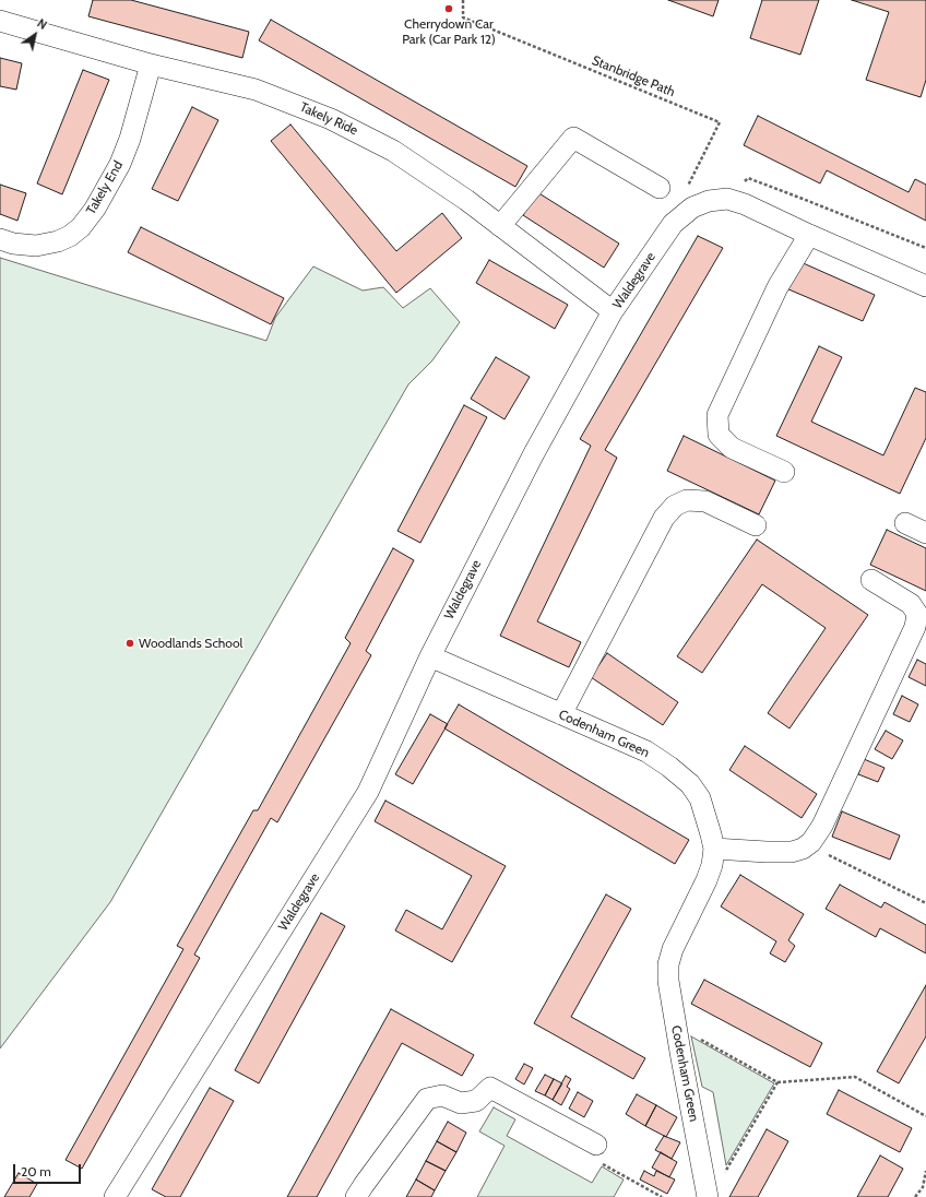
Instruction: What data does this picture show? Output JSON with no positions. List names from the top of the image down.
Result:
{
  "streets": {
    "street": [
      "Takely Ride",
      "Takely End",
      "Waldegrave",
      "Codenham Green"
    ],
    "path": ["Stanbridge Path"]
  },
  "crossings": [
    ["Stanbridge Path", "Waldegrave"],
    ["Takely Ride", "Takely End"],
    ["Takely Ride", "Waldegrave"],
    ["Waldegrave", "Codenham Green"]
  ],
  "places": ["Cherrydown Car Park (Car Park 12)", "Woodlands School"],
  "scale_bar": "20 m",
  "north": "top right"
}
